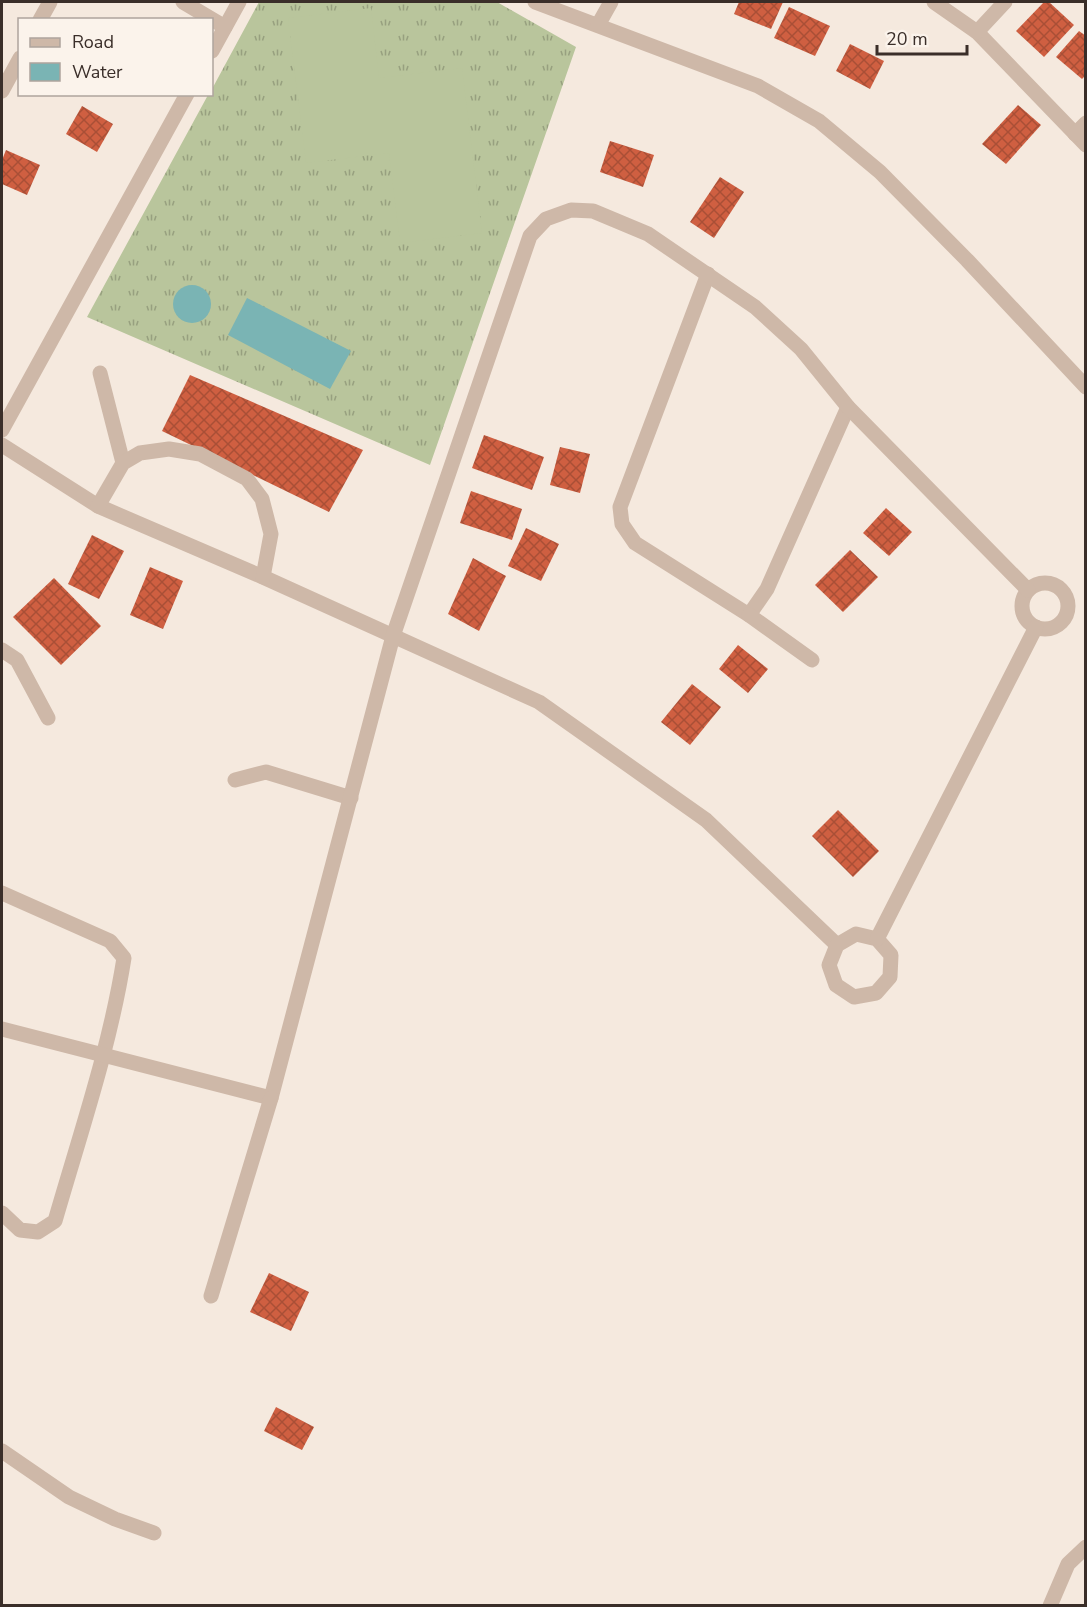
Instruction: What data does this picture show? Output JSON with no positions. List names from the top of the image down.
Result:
{
  "legend": ["Road", "Water"],
  "scale_bar": "20 m"
}
